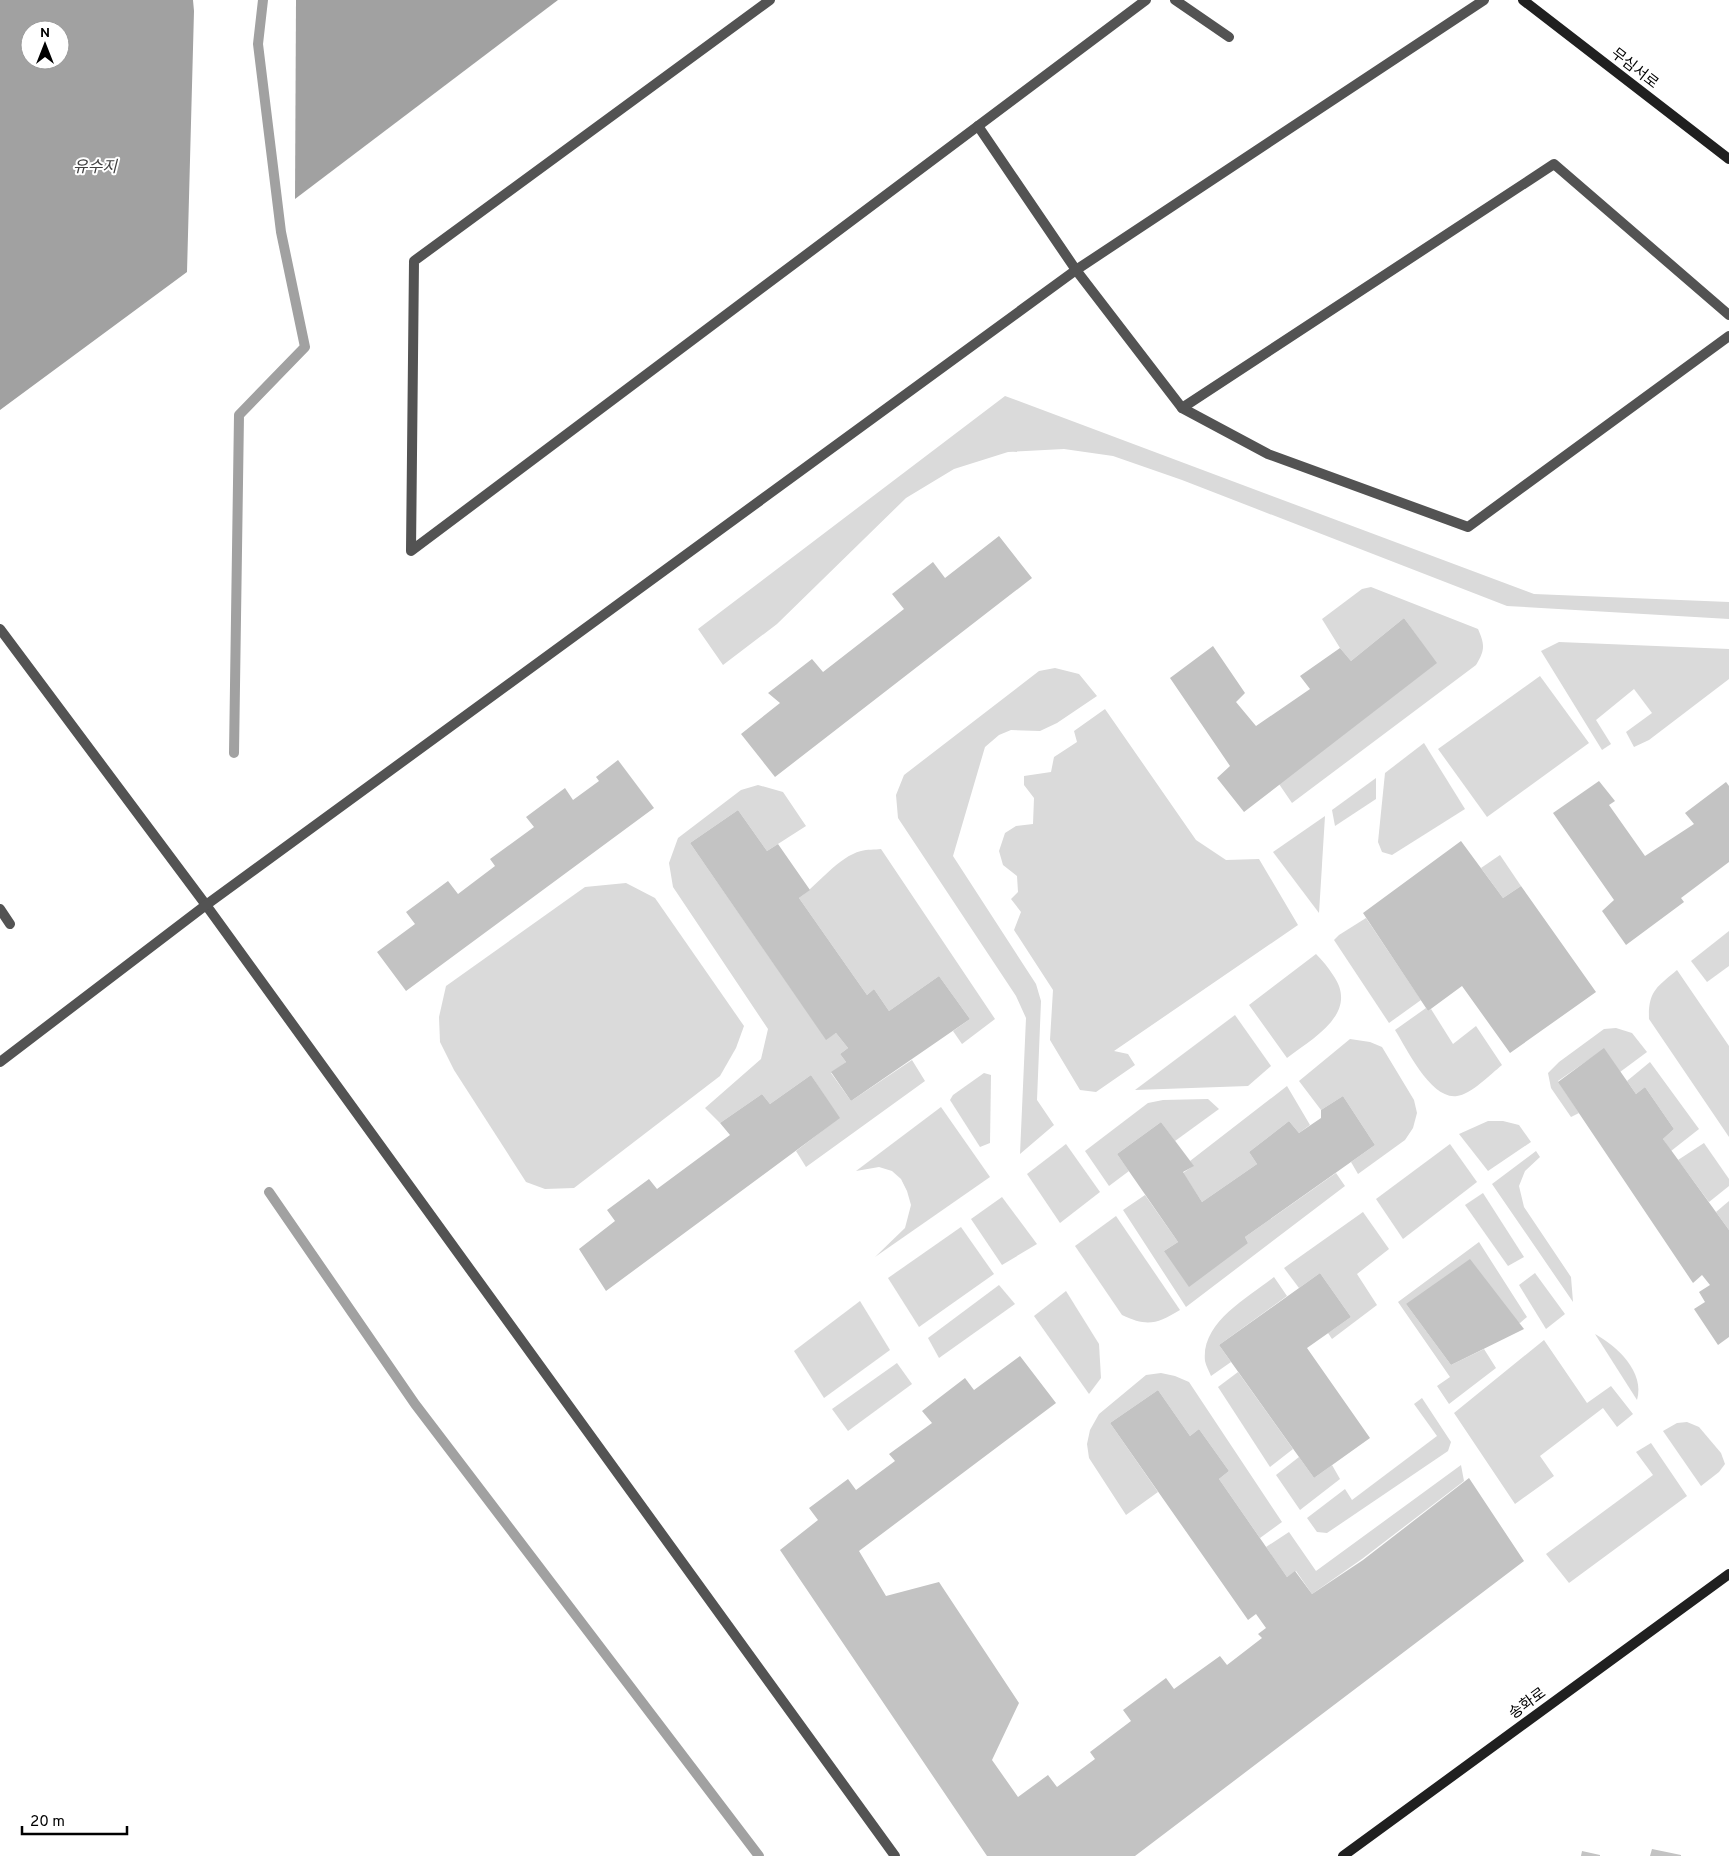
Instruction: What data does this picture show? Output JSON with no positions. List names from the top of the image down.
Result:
{
  "streets": {
    "street": ["무심서로", "송화로"]
  },
  "water": ["유수지"],
  "scale_bar": "20 m",
  "north": "top"
}
